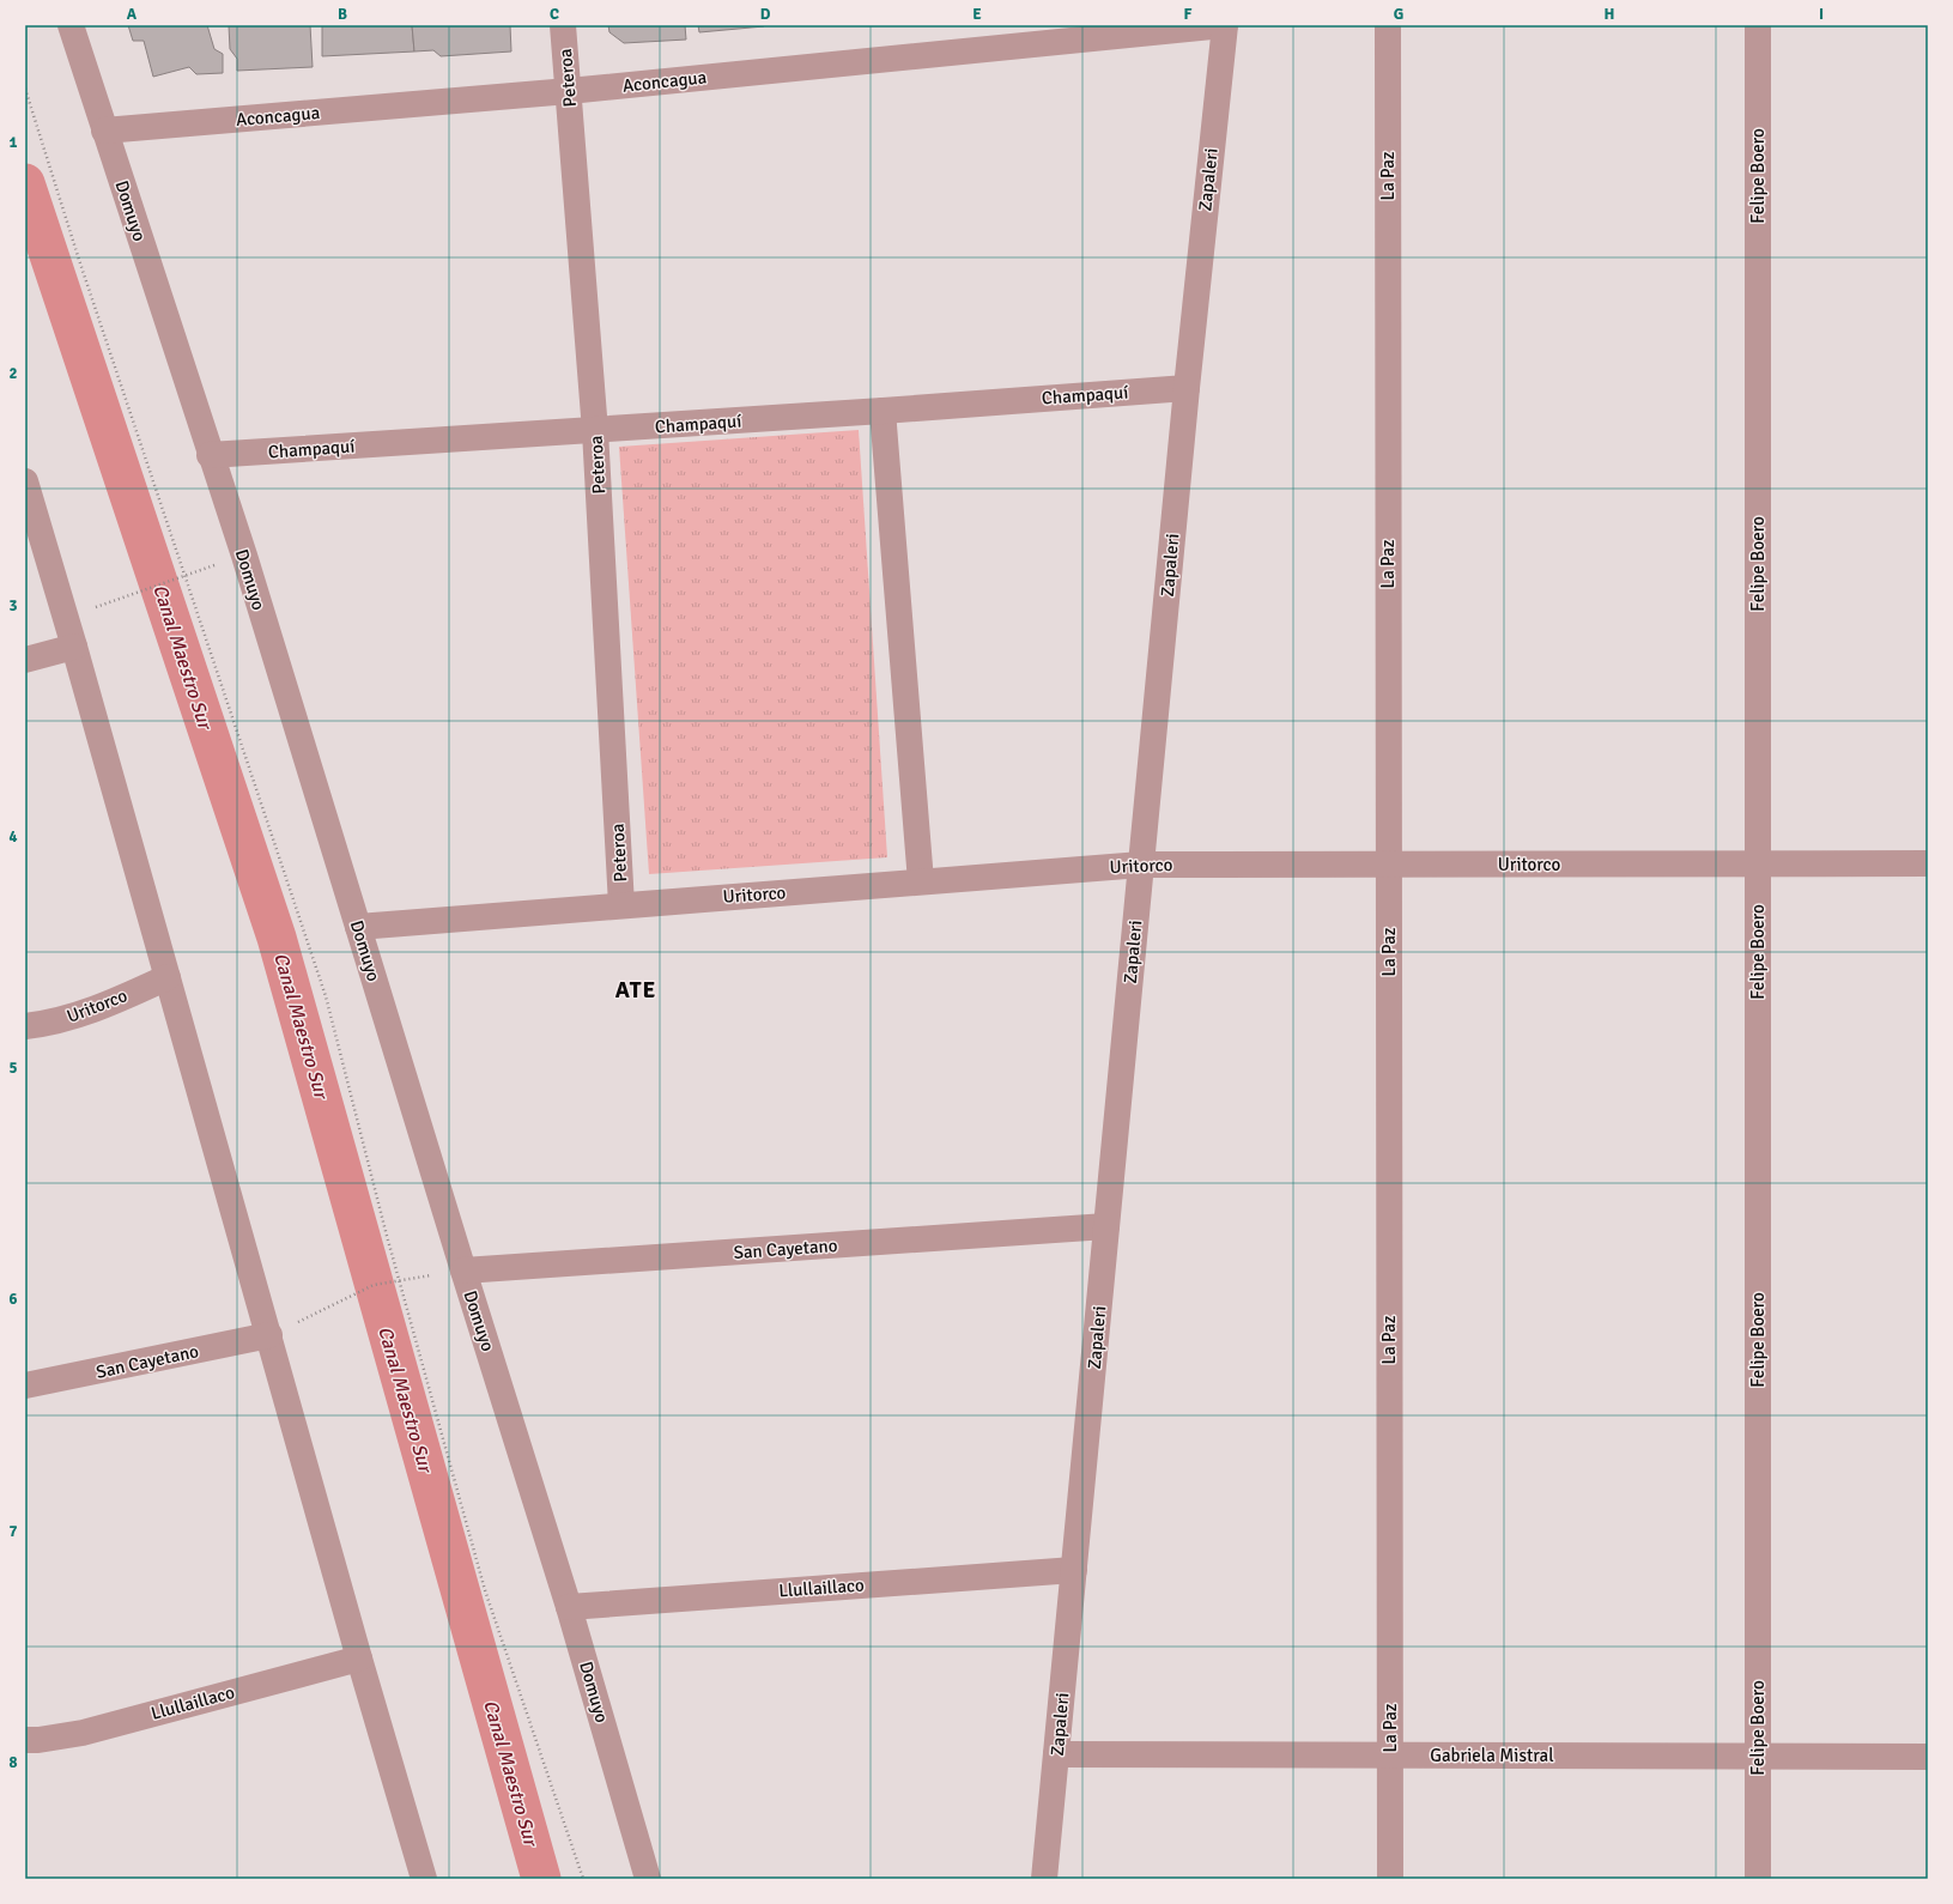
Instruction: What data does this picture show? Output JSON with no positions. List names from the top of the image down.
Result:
{
  "streets": {
    "street": [
      "Peteroa",
      "Aconcagua",
      "La Paz",
      "Felipe Boero",
      "Zapaleri",
      "Domuyo",
      "Champaquí",
      "Uritorco",
      "San Cayetano",
      "Llullaillaco",
      "Gabriela Mistral"
    ]
  },
  "crossings": [
    ["Peteroa", "Aconcagua"],
    ["Peteroa", "Champaquí"],
    ["Peteroa", "Uritorco"],
    ["Aconcagua", "Zapaleri"],
    ["Aconcagua", "Domuyo"],
    ["La Paz", "Uritorco"],
    ["La Paz", "Gabriela Mistral"],
    ["Felipe Boero", "Uritorco"],
    ["Felipe Boero", "Gabriela Mistral"],
    ["Zapaleri", "Champaquí"],
    ["Zapaleri", "Uritorco"],
    ["Zapaleri", "San Cayetano"],
    ["Zapaleri", "Llullaillaco"],
    ["Zapaleri", "Gabriela Mistral"],
    ["Domuyo", "Champaquí"],
    ["Domuyo", "Uritorco"],
    ["Domuyo", "San Cayetano"],
    ["Domuyo", "Llullaillaco"]
  ],
  "districts": ["ATE"],
  "water": ["Canal Maestro Sur"],
  "grid": {
    "columns": [
      "A",
      "B",
      "C",
      "D",
      "E",
      "F",
      "G",
      "H",
      "I"
    ],
    "rows": [
      "1",
      "2",
      "3",
      "4",
      "5",
      "6",
      "7",
      "8"
    ]
  }
}
